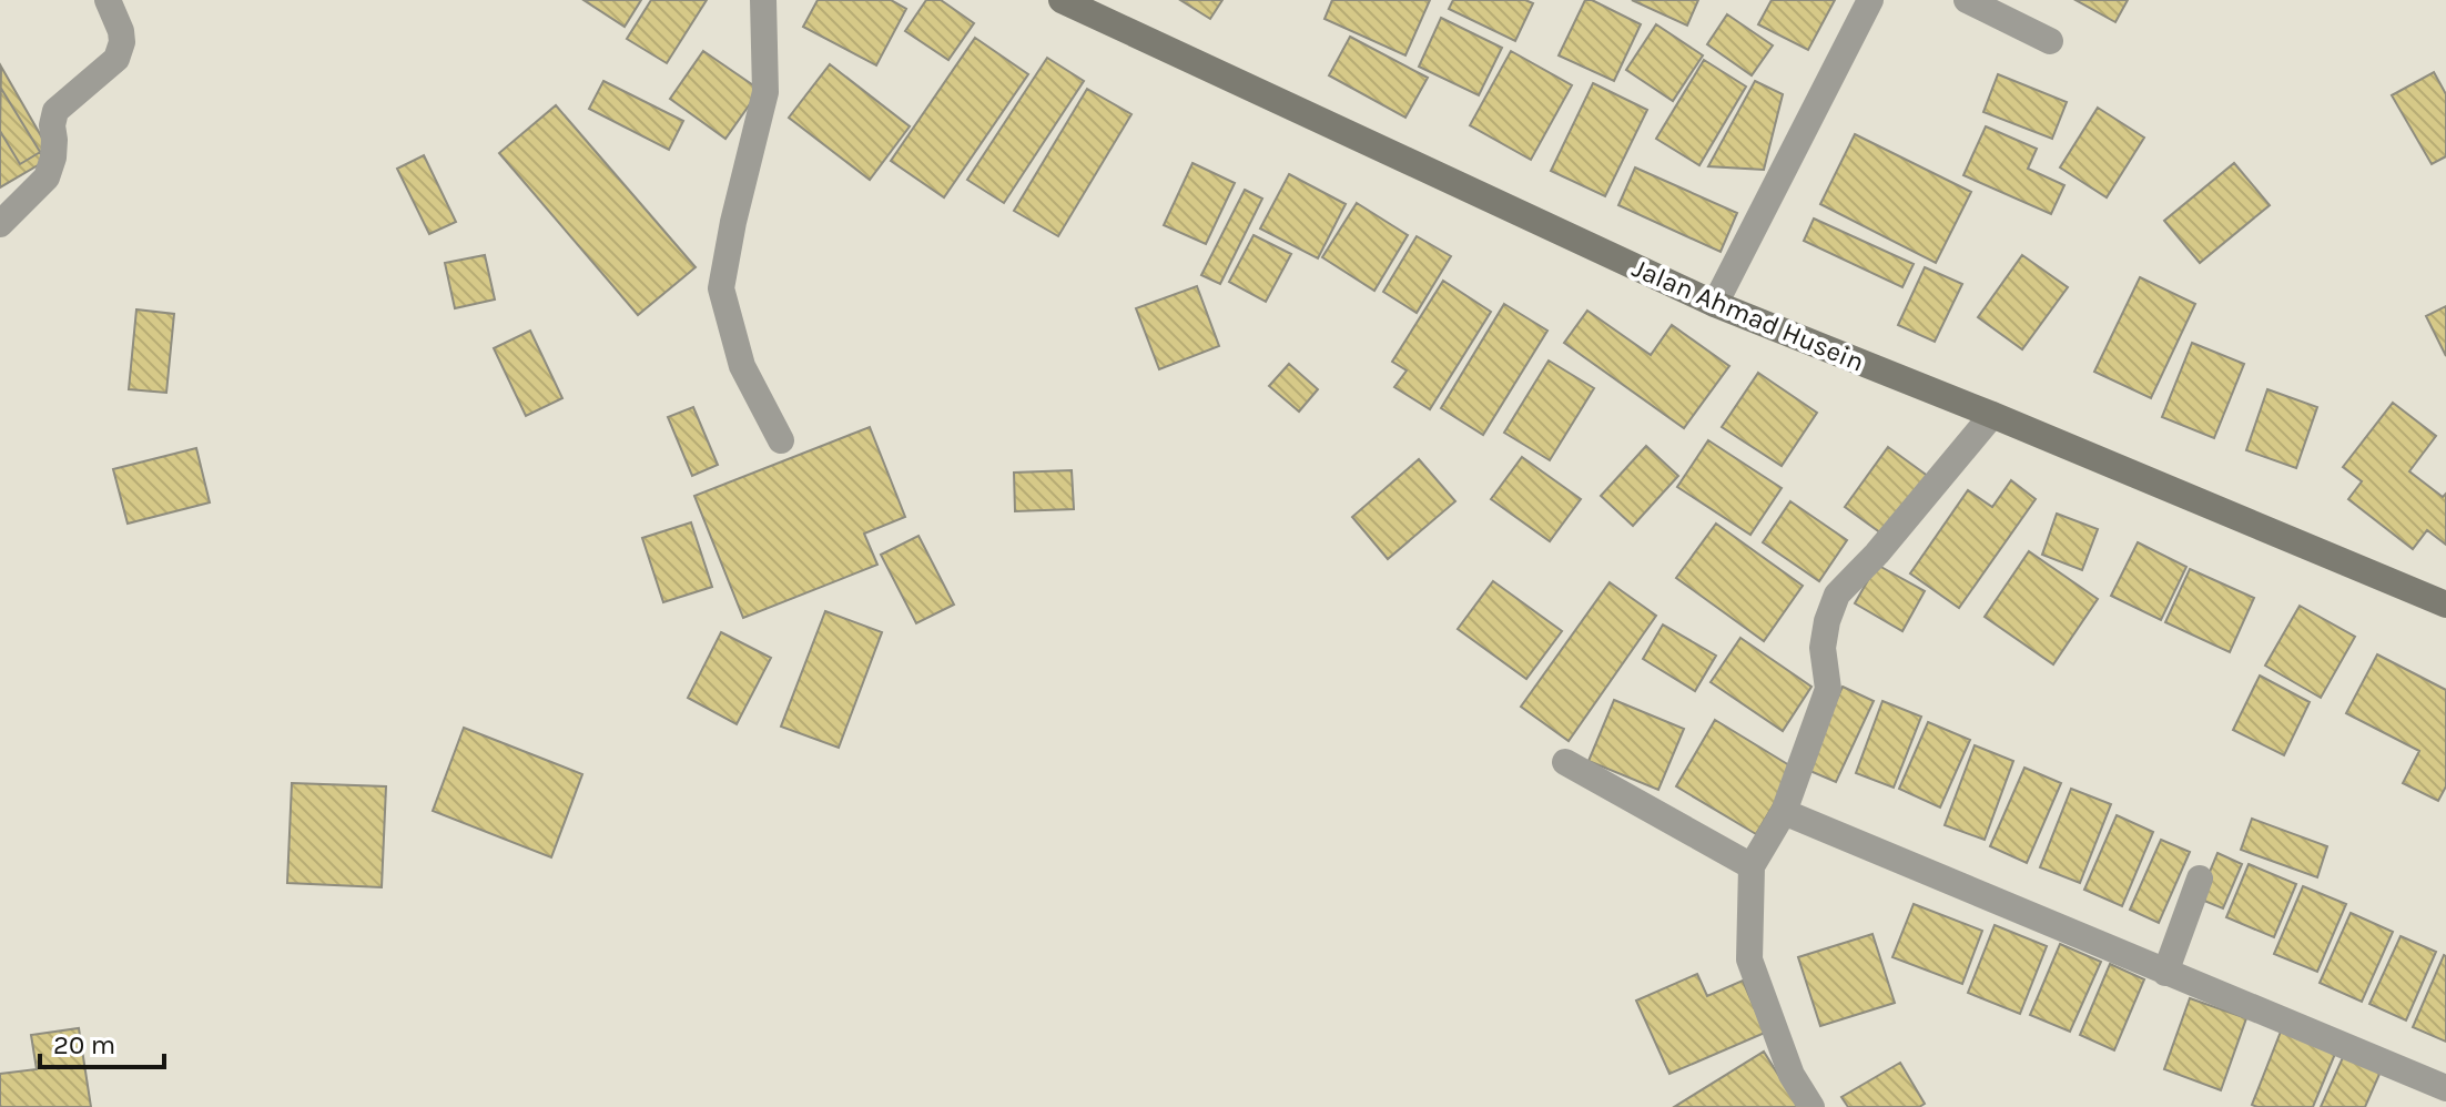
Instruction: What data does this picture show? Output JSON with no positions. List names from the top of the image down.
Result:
{
  "streets": {
    "main road": ["Jalan Ahmad Husein"]
  },
  "scale_bar": "20 m"
}
